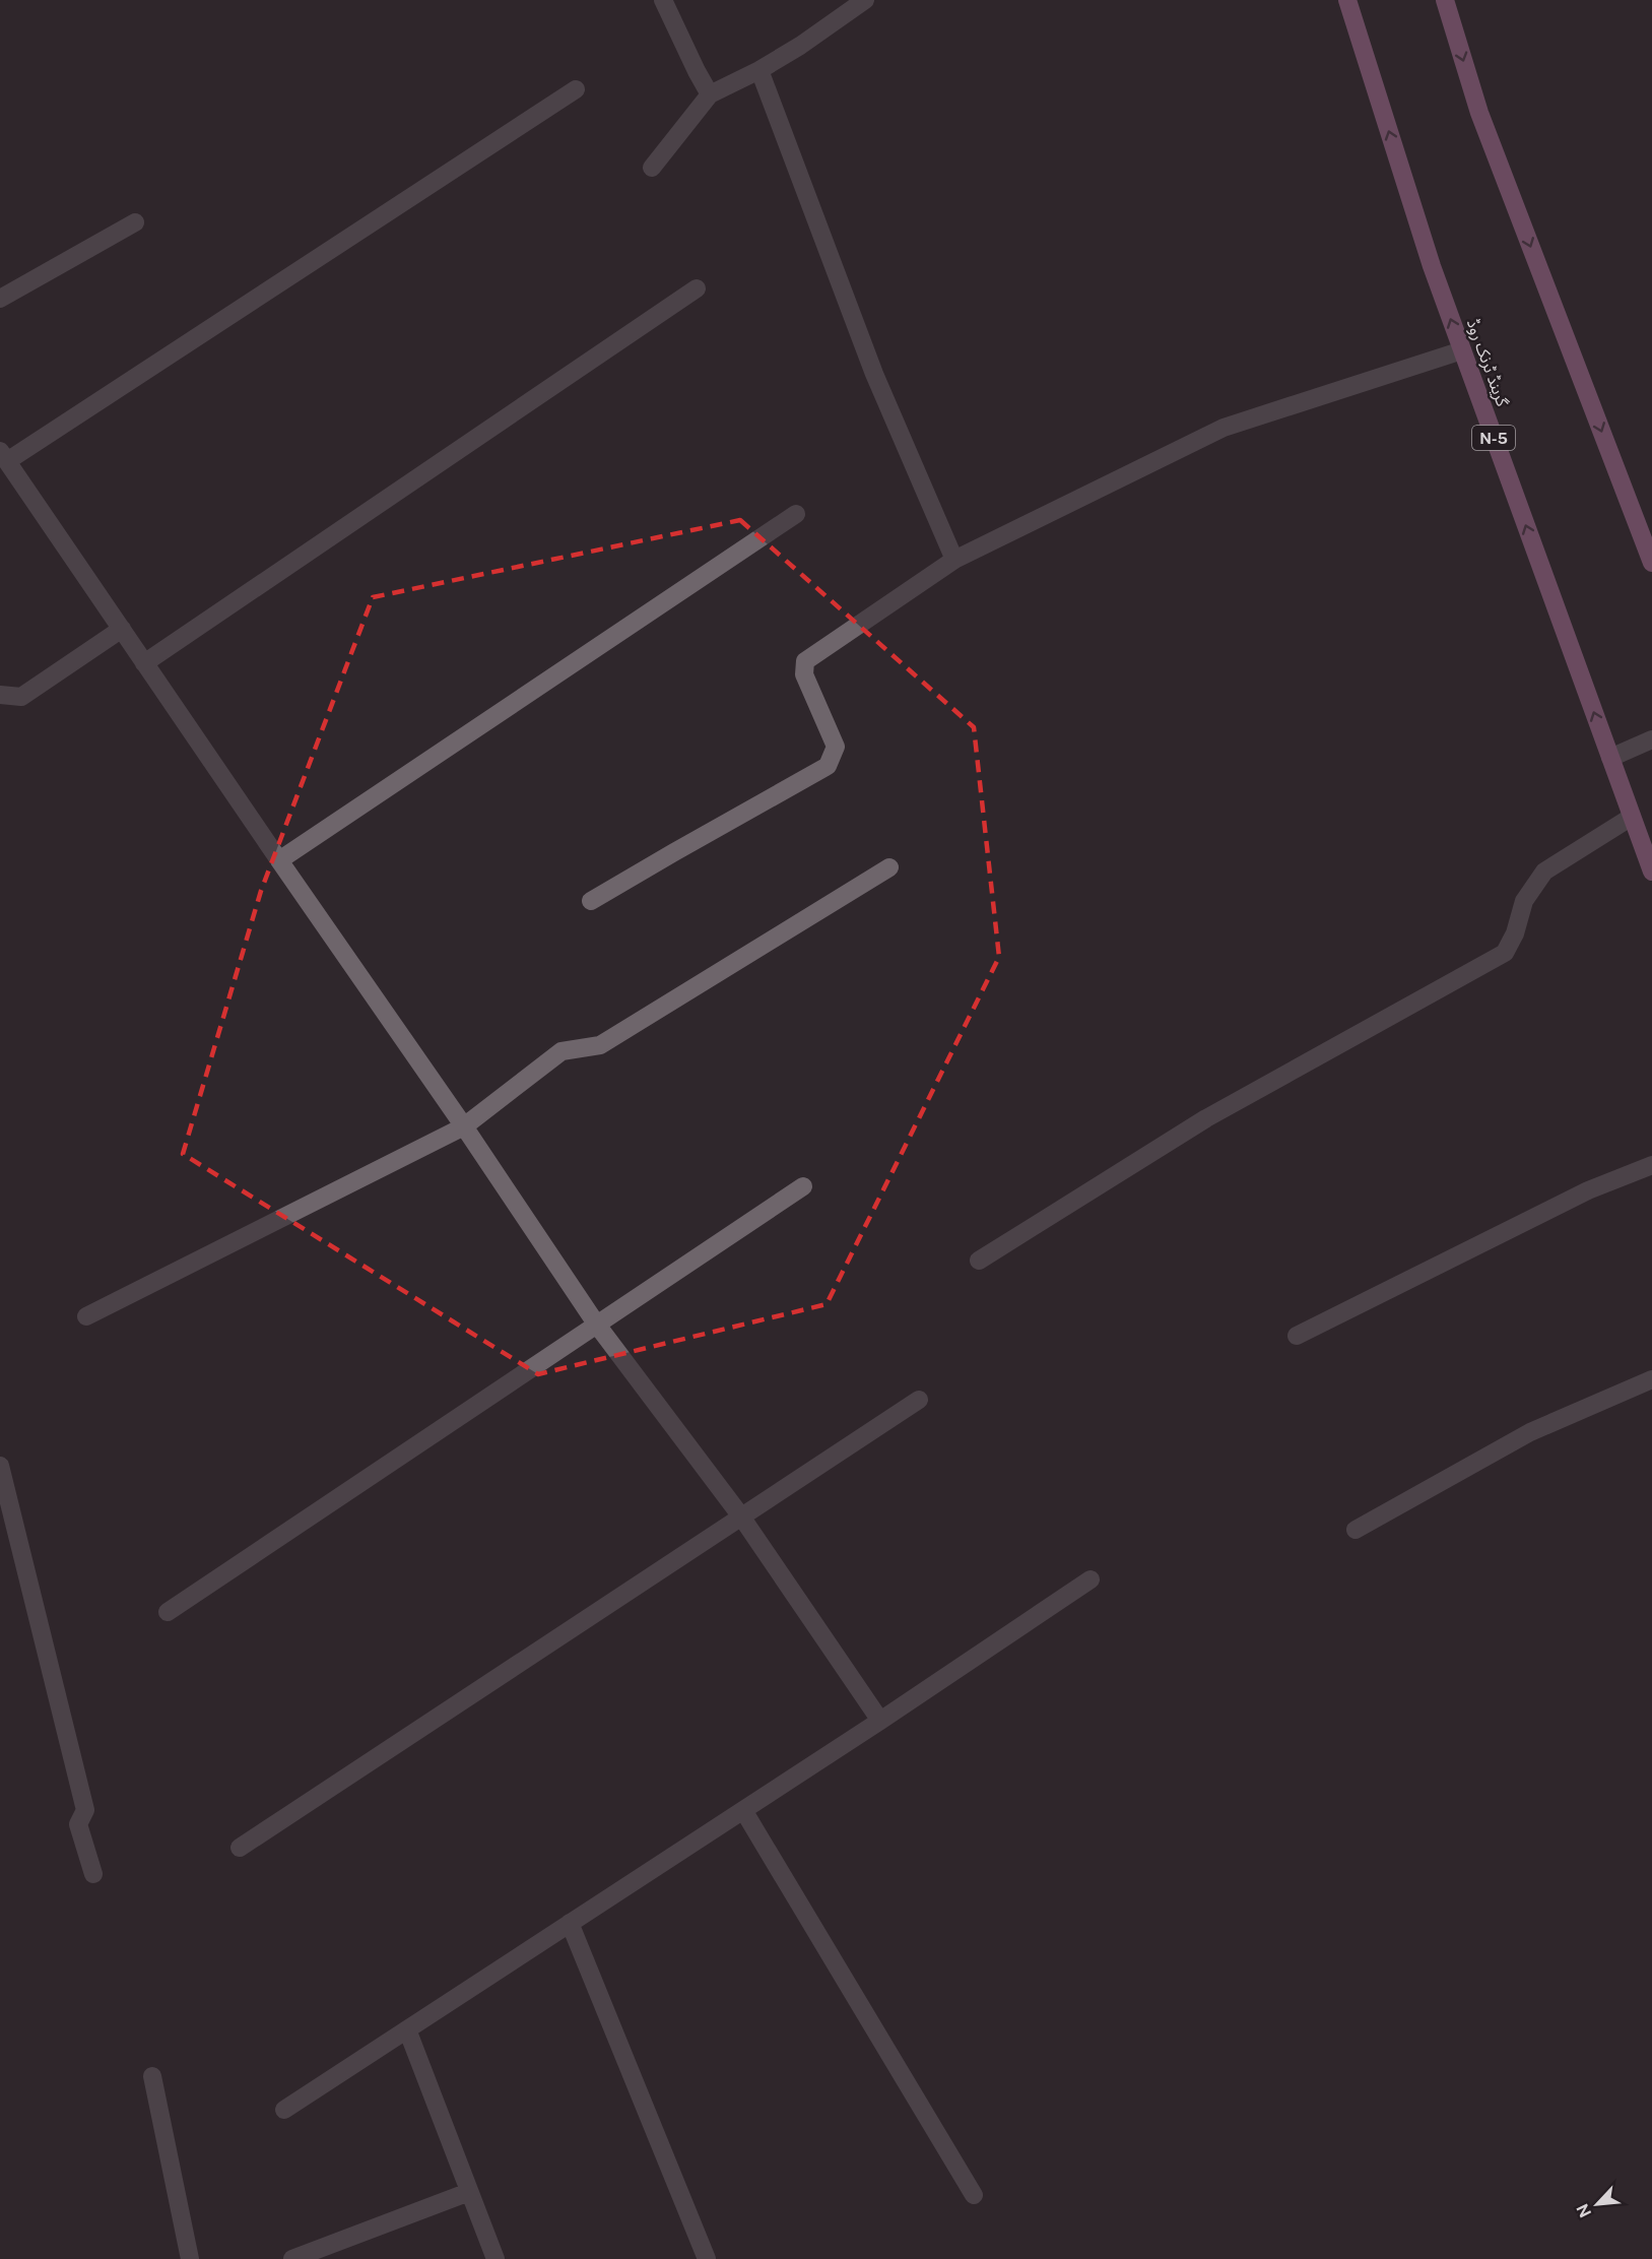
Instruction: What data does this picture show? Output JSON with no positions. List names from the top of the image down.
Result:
{
  "streets": {
    "highway": ["گرینڈ ٹرنک روڈ", "N-5"]
  },
  "north": "bottom left"
}
